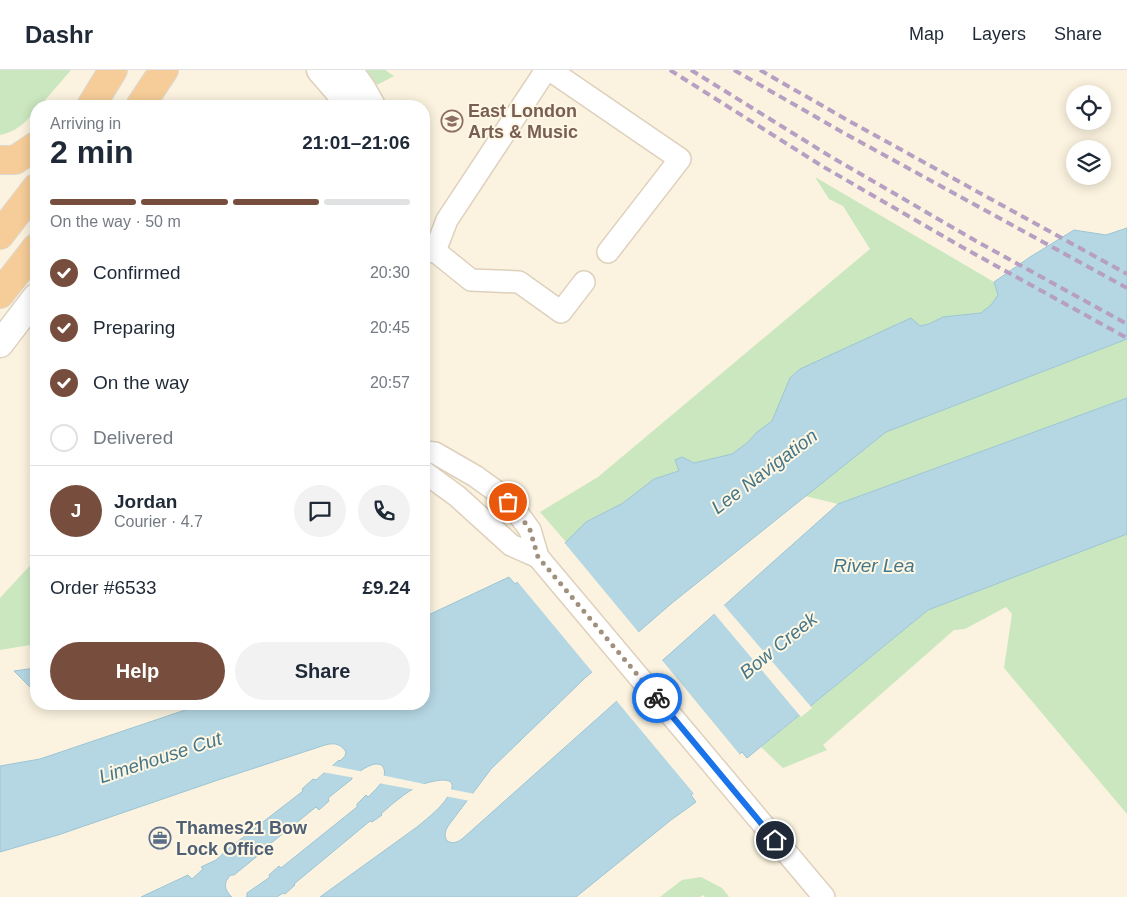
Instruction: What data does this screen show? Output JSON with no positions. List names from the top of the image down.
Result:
{
  "water": [
    "Lee Navigation",
    "River Lea",
    "Bow Creek",
    "Limehouse Cut"
  ],
  "places": {
    "school or university": ["East London Arts & Music"],
    "office": ["Thames21 Bow Lock Office"]
  },
  "page": {
    "header": "Dashr",
    "nav": ["Map", "Layers", "Share"],
    "heading": ["2 min", "Arriving in", "21:01–21:06"],
    "panel": [
      "Jordan",
      "Courier · 4.7",
      "Order #6533",
      "£9.24"
    ],
    "bar": "On the way · 50 m",
    "list": [
      ["Confirmed", "20:30"],
      ["Preparing", "20:45"],
      ["On the way", "20:57"],
      "Delivered"
    ],
    "round": "J",
    "buttons": ["Help", "Share"]
  }
}
